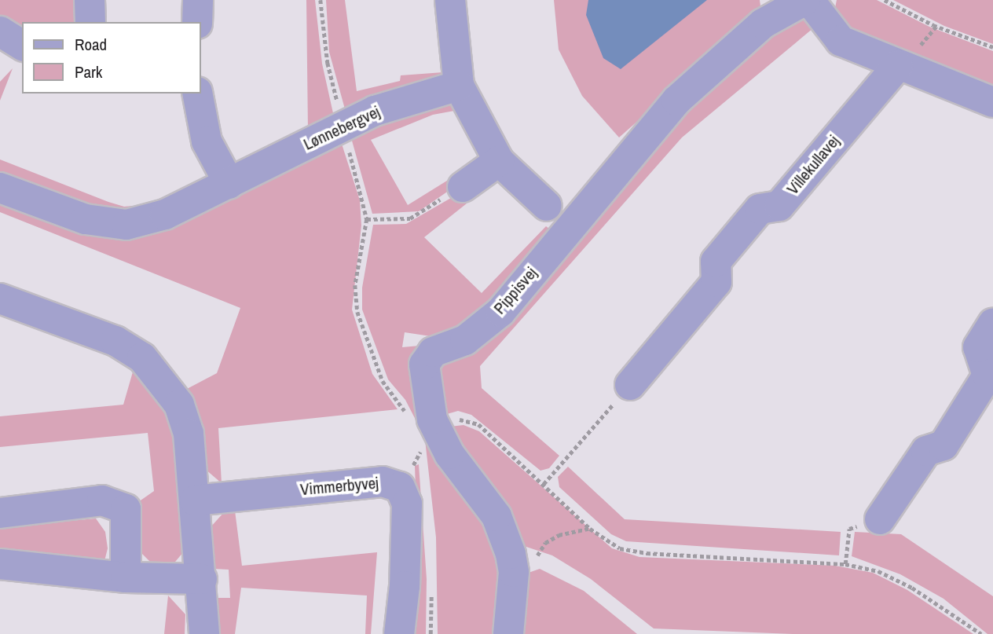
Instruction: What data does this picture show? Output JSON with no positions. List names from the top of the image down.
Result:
{
  "streets": {
    "street": [
      "Lønnebergvej",
      "Villekullavej",
      "Pippisvej",
      "Vimmerbyvej"
    ]
  },
  "legend": ["Road", "Park"]
}
